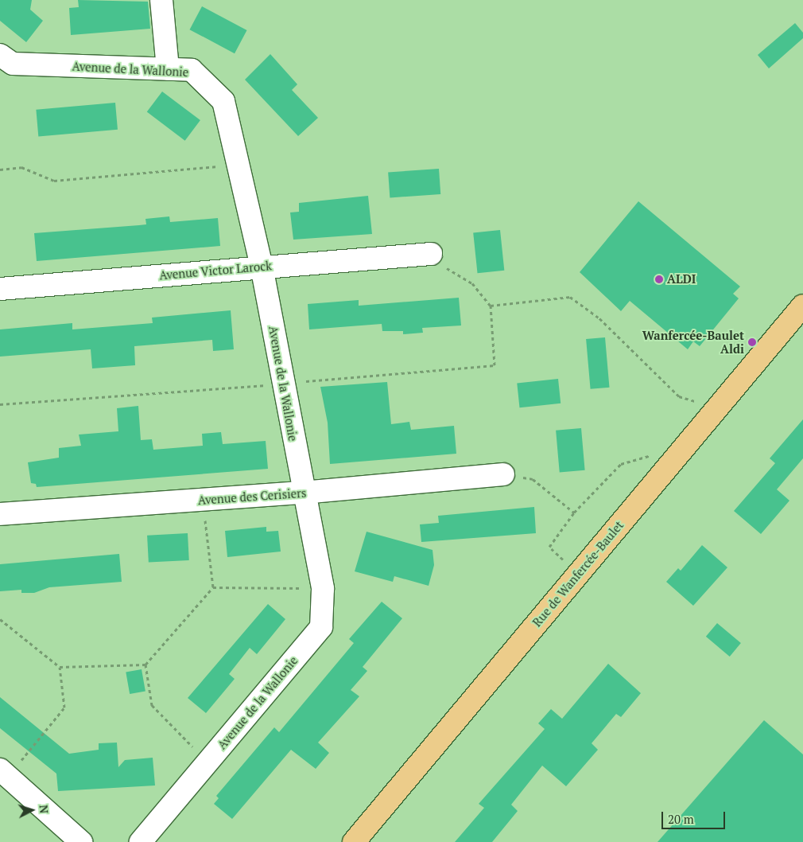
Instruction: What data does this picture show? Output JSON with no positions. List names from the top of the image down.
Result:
{
  "streets": {
    "main road": ["Rue de Wanfercée-Baulet"],
    "street": ["Avenue de la Wallonie", "Avenue Victor Larock", "Avenue des Cerisiers"]
  },
  "crossings": [
    ["Avenue de la Wallonie", "Avenue Victor Larock"],
    ["Avenue de la Wallonie", "Avenue des Cerisiers"]
  ],
  "places": ["ALDI", "Wanfercée-Baulet Aldi"],
  "scale_bar": "20 m",
  "north": "right"
}
